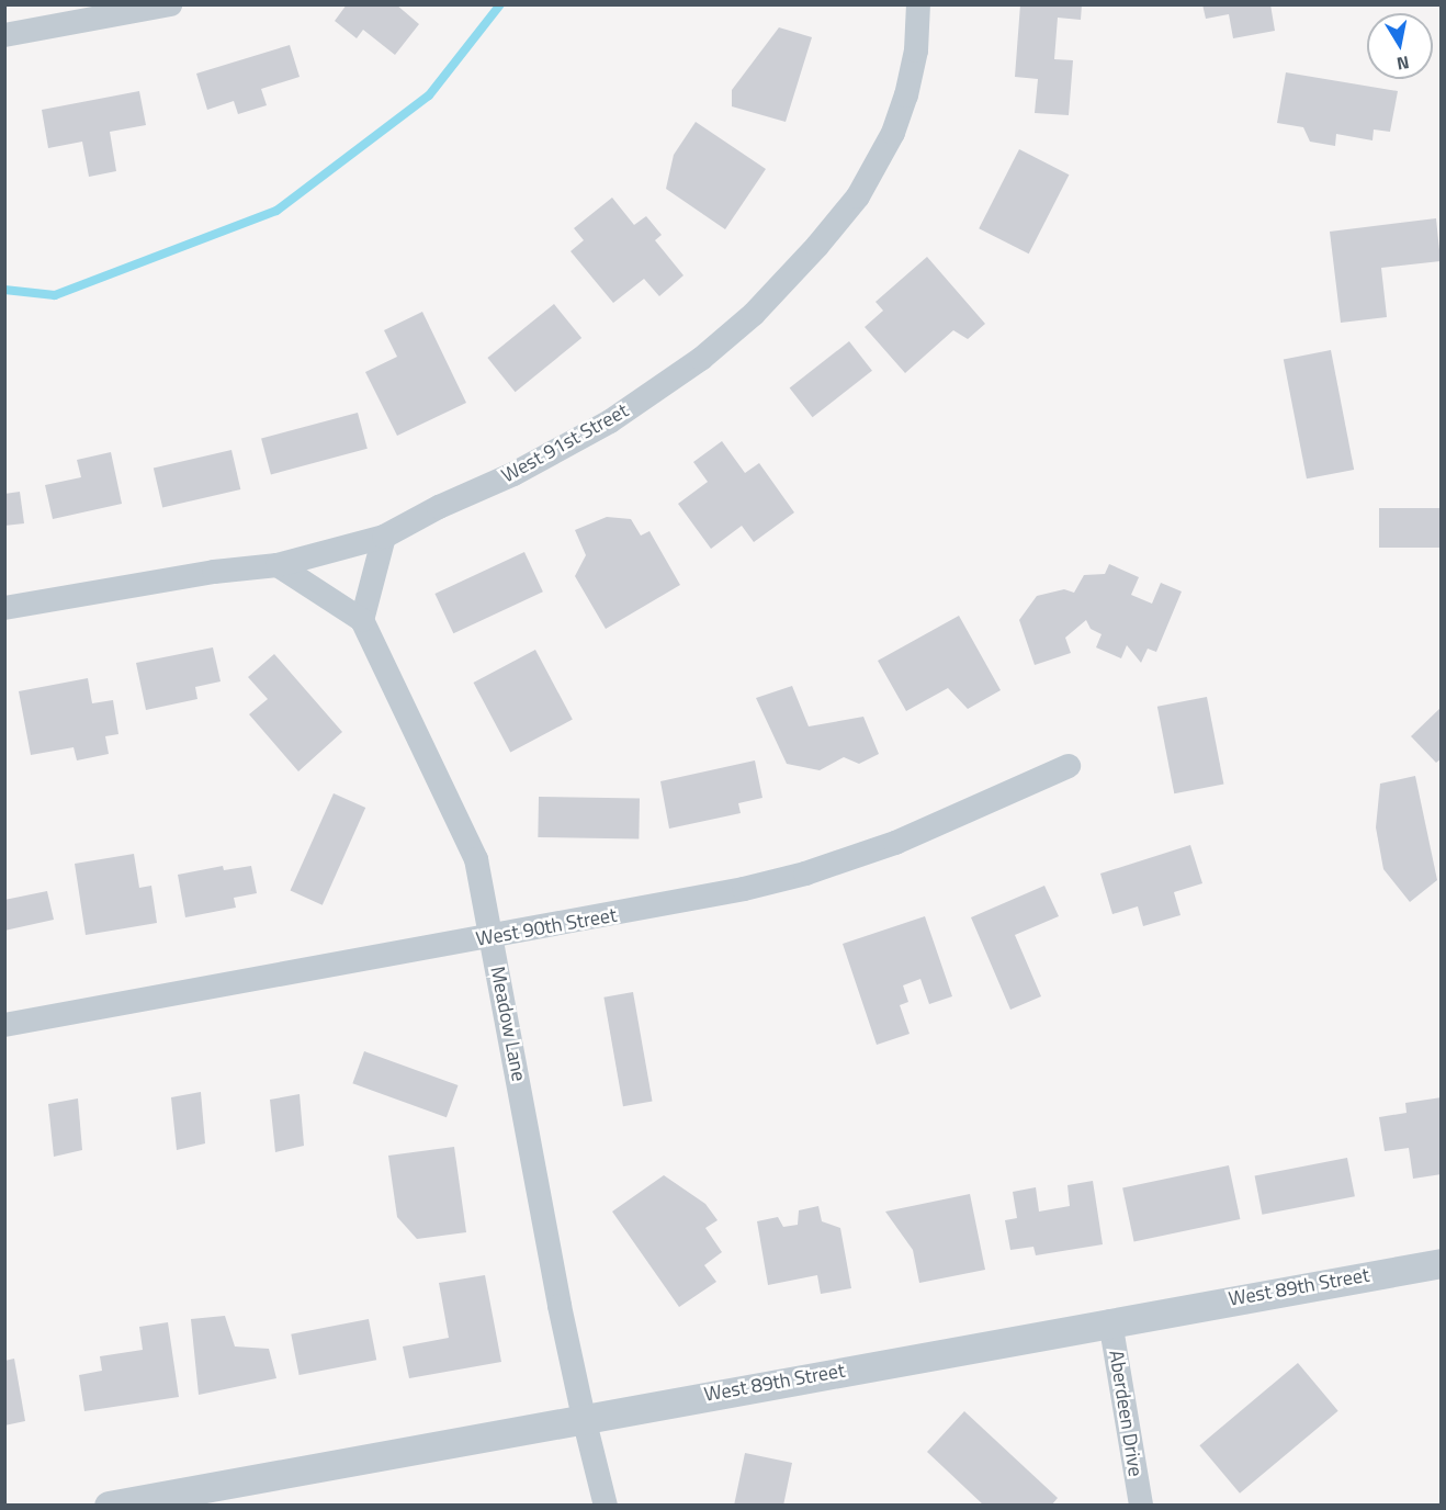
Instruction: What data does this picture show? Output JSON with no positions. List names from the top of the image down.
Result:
{
  "streets": {
    "street": [
      "West 91st Street",
      "West 90th Street",
      "Meadow Lane",
      "West 89th Street",
      "Aberdeen Drive"
    ]
  },
  "crossings": [
    ["West 90th Street", "Meadow Lane"],
    ["Meadow Lane", "West 89th Street"],
    ["West 89th Street", "Aberdeen Drive"]
  ],
  "north": "bottom"
}
